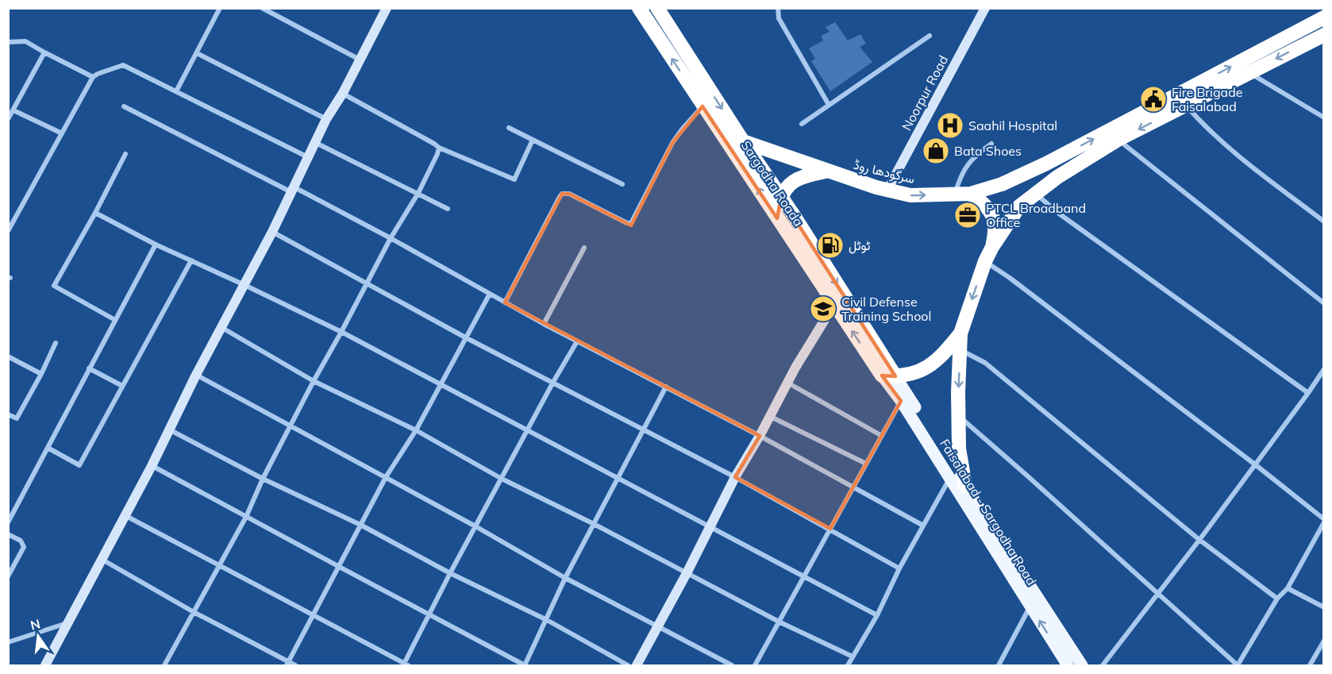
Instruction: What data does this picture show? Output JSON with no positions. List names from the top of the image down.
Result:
{
  "streets": {
    "highway": ["سرگودھا روڈ", "Sargodha Roada"],
    "main road": ["Faisalabad - Sargodha Road"],
    "street": ["Noorpur Road"]
  },
  "crossings": [
    ["Noorpur Road", "سرگودھا روڈ"],
    ["سرگودھا روڈ", "Sargodha Roada"],
    ["Sargodha Roada", "Faisalabad - Sargodha Road"]
  ],
  "places": {
    "public building": ["Fire Brigade Faisalabad"],
    "hospital": ["Saahil Hospital"],
    "shop": ["Bata Shoes"],
    "office": ["PTCL Broadband Office"],
    "fuel station": ["ٹوٹل"],
    "school or university": ["Civil Defense Training School"]
  },
  "north": "top"
}
